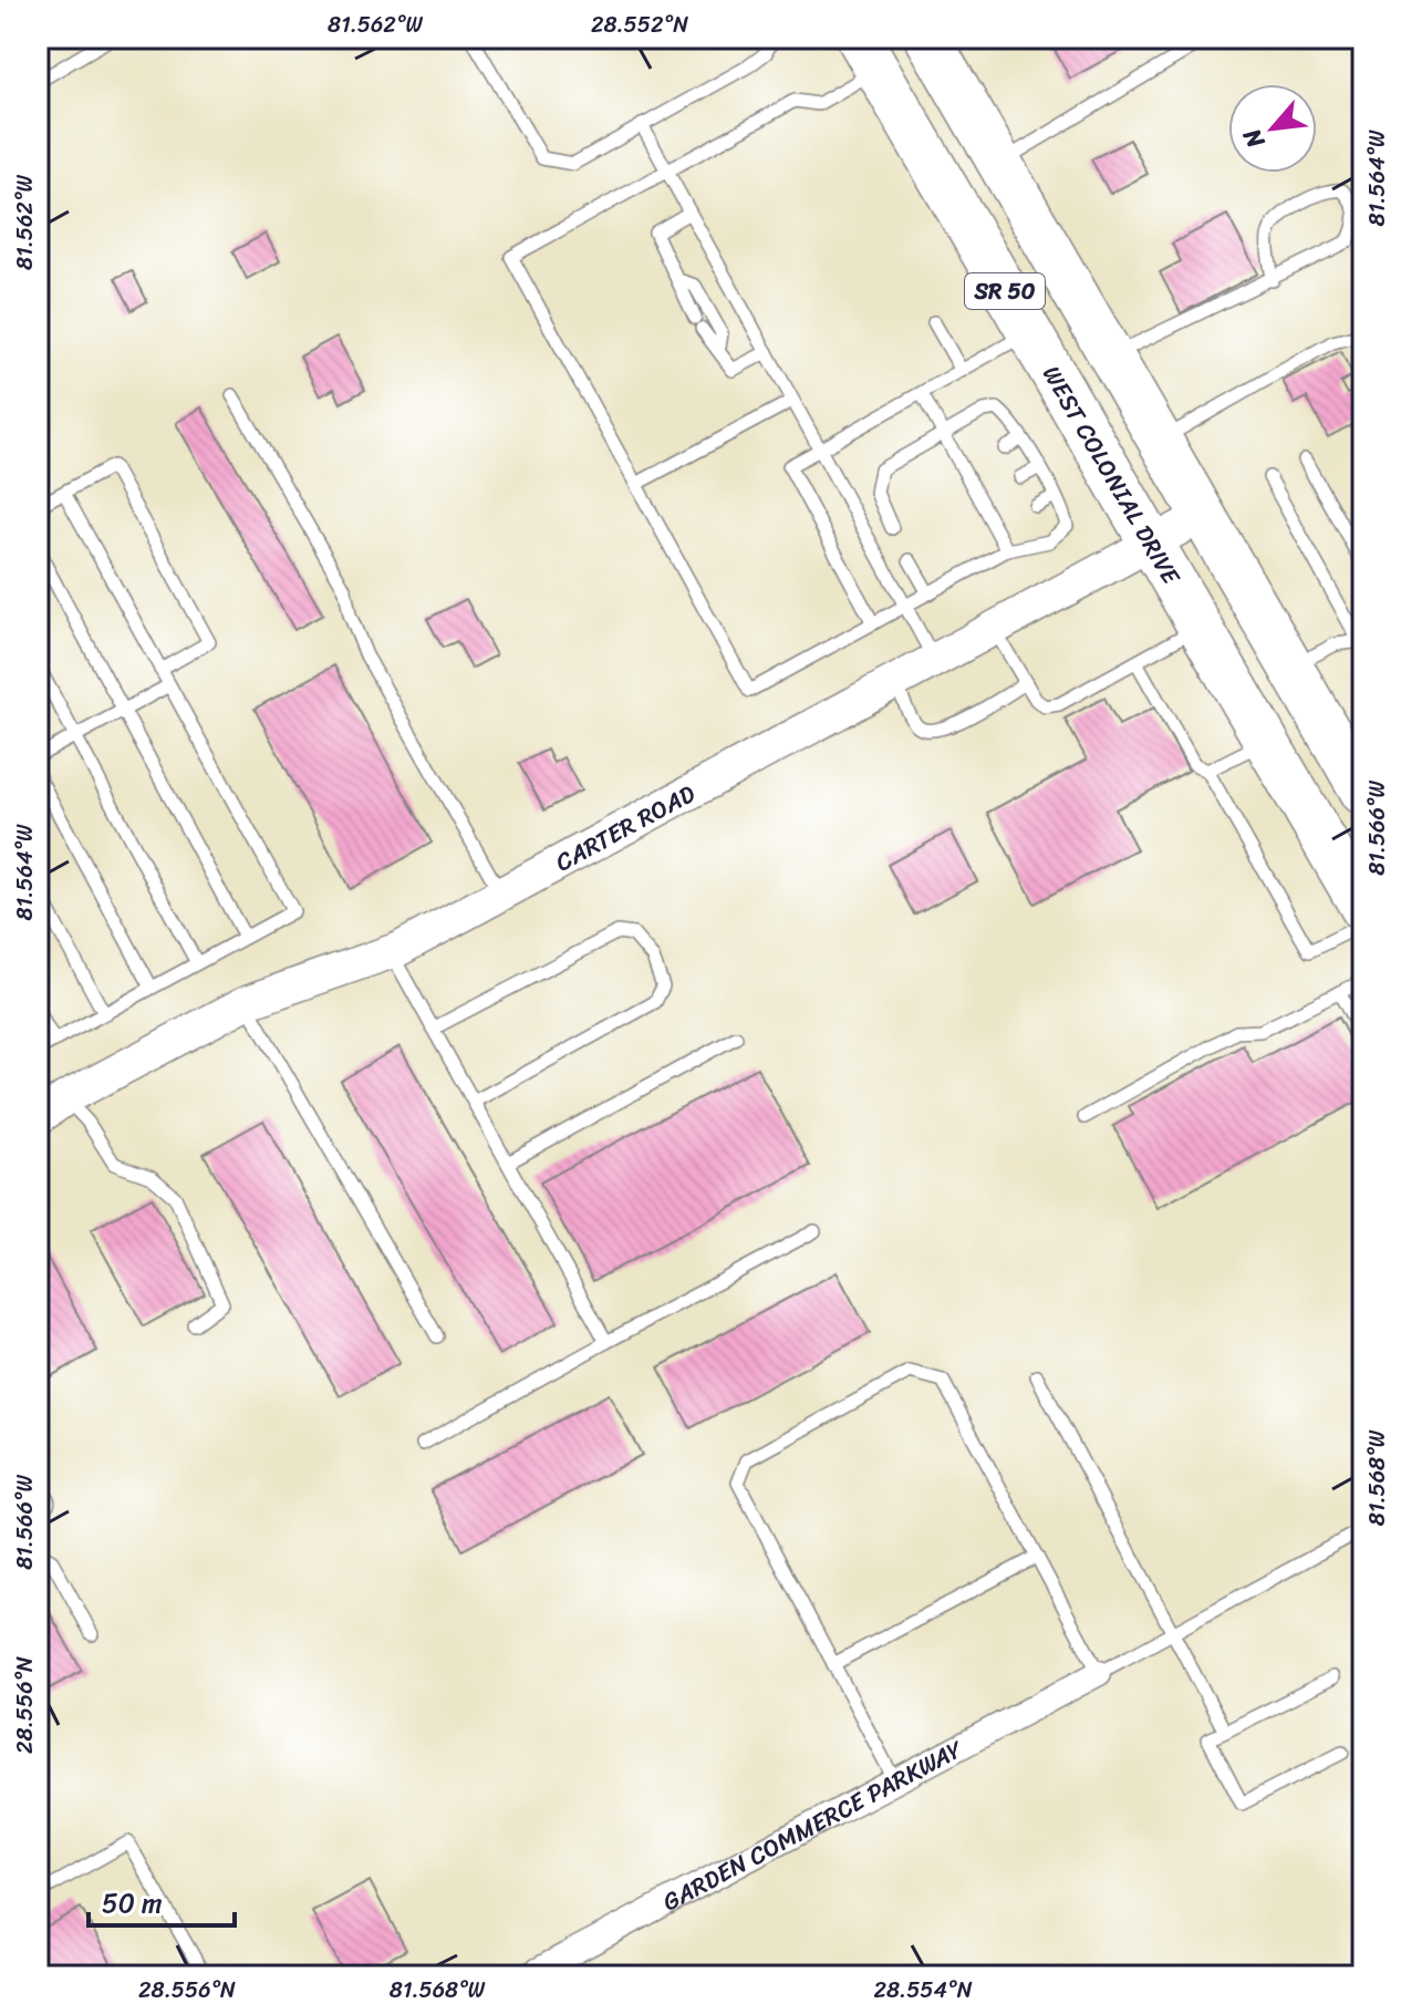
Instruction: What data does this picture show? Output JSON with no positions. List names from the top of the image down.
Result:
{
  "streets": {
    "highway": ["SR 50", "WEST COLONIAL DRIVE"],
    "street": ["CARTER ROAD", "GARDEN COMMERCE PARKWAY"]
  },
  "crossings": [
    ["SR 50", "CARTER ROAD"],
    ["WEST COLONIAL DRIVE", "CARTER ROAD"]
  ],
  "scale_bar": "50 m",
  "north": "bottom left",
  "coordinates": [
    "81.562°W",
    "28.552°N",
    "81.564°W",
    "81.566°W",
    "81.568°W",
    "28.556°N",
    "28.554°N"
  ]
}
